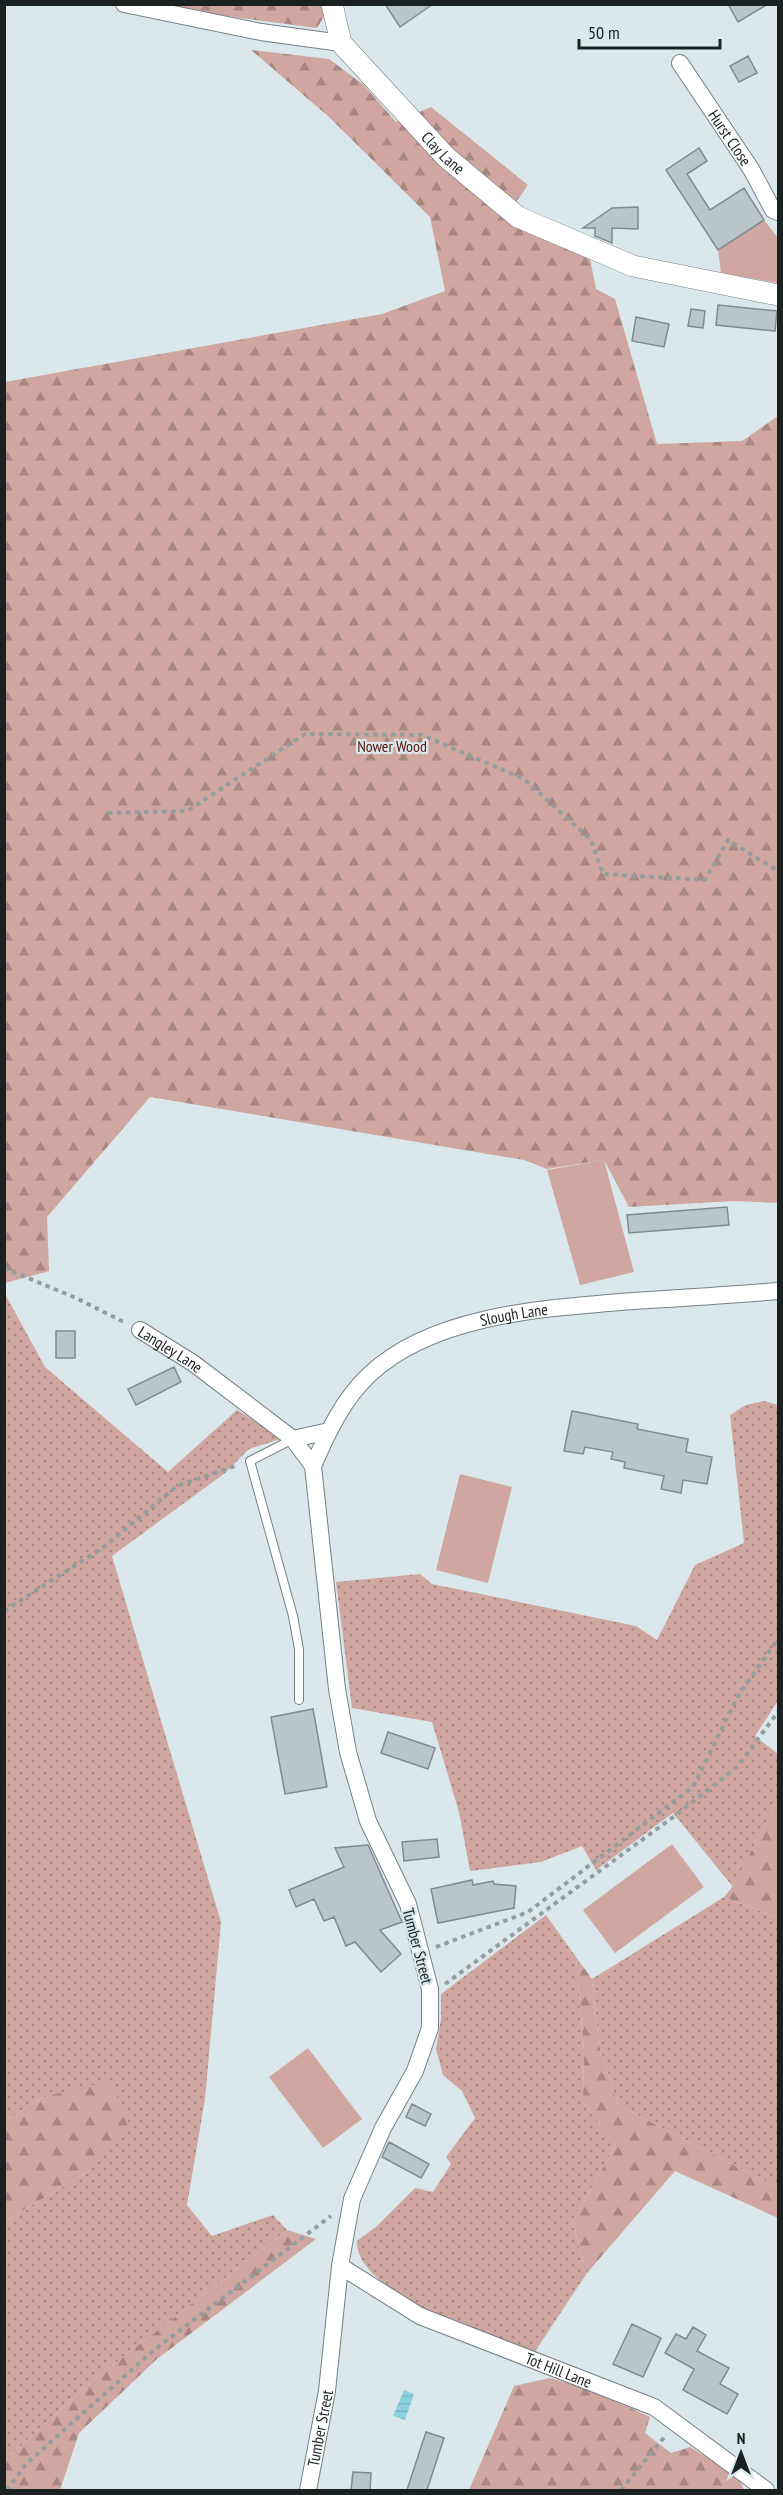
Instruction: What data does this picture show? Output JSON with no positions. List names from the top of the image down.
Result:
{
  "streets": {
    "street": [
      "Hurst Close",
      "Clay Lane",
      "Slough Lane",
      "Langley Lane",
      "Tumber Street",
      "Tot Hill Lane"
    ]
  },
  "crossings": [
    ["Slough Lane", "Langley Lane"],
    ["Slough Lane", "Tumber Street"],
    ["Langley Lane", "Tumber Street"],
    ["Tumber Street", "Tot Hill Lane"]
  ],
  "parks": ["Nower Wood"],
  "scale_bar": "50 m",
  "north": "top"
}
